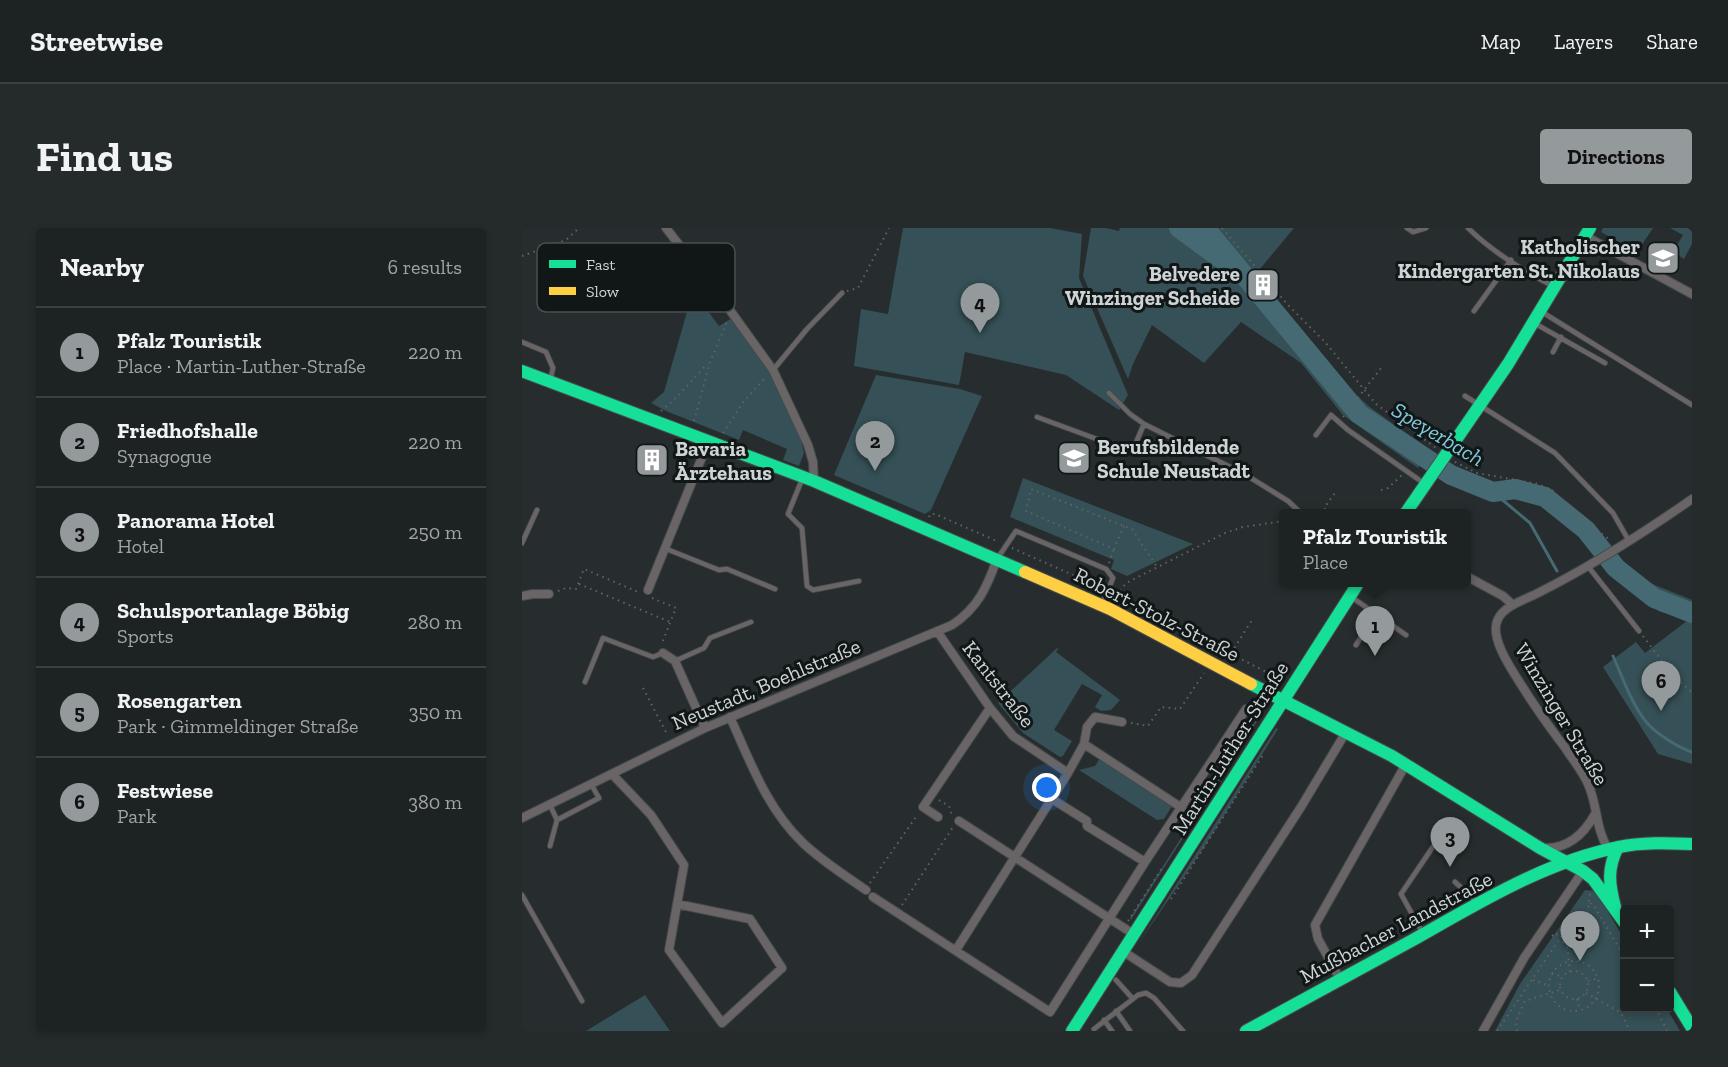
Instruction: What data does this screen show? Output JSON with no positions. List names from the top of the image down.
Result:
{
  "streets": {
    "street": [
      "Robert-Stolz-Straße",
      "Neustadt, Boehlstraße",
      "Kantstraße",
      "Winzinger Straße",
      "Martin-Luther-Straße",
      "Mußbacher Landstraße"
    ]
  },
  "crossings": [
    ["Robert-Stolz-Straße", "Neustadt, Boehlstraße"],
    ["Robert-Stolz-Straße", "Winzinger Straße"],
    ["Robert-Stolz-Straße", "Martin-Luther-Straße"],
    ["Robert-Stolz-Straße", "Mußbacher Landstraße"],
    ["Neustadt, Boehlstraße", "Kantstraße"],
    ["Winzinger Straße", "Mußbacher Landstraße"]
  ],
  "water": ["Speyerbach"],
  "places": {
    "school or university": ["Katholischer Kindergarten St. Nikolaus", "Berufsbildende Schule Neustadt"],
    "building": ["Belvedere Winzinger Scheide", "Bavaria Ärztehaus"]
  },
  "legend": ["Fast", "Slow"],
  "page": {
    "header": "Streetwise",
    "nav": ["Map", "Layers", "Share"],
    "buttons": "Directions",
    "title": "Find us",
    "heading": ["Nearby", "6 results"],
    "pins": [
      "4",
      "2",
      "1",
      "6",
      "3",
      "5"
    ],
    "list": [
      {
        "mark": "1",
        "name": "Pfalz Touristik",
        "note": "Place · Martin-Luther-Straße",
        "value": "220 m"
      },
      {
        "mark": "2",
        "name": "Friedhofshalle",
        "note": "Synagogue",
        "value": "220 m"
      },
      {
        "mark": "3",
        "name": "Panorama Hotel",
        "note": "Hotel",
        "value": "250 m"
      },
      {
        "mark": "4",
        "name": "Schulsportanlage Böbig",
        "note": "Sports",
        "value": "280 m"
      },
      {
        "mark": "5",
        "name": "Rosengarten",
        "note": "Park · Gimmeldinger Straße",
        "value": "350 m"
      },
      {
        "mark": "6",
        "name": "Festwiese",
        "note": "Park",
        "value": "380 m"
      }
    ],
    "popup": ["Pfalz Touristik", "Place"],
    "map_buttons": ["+", "−"]
  }
}
